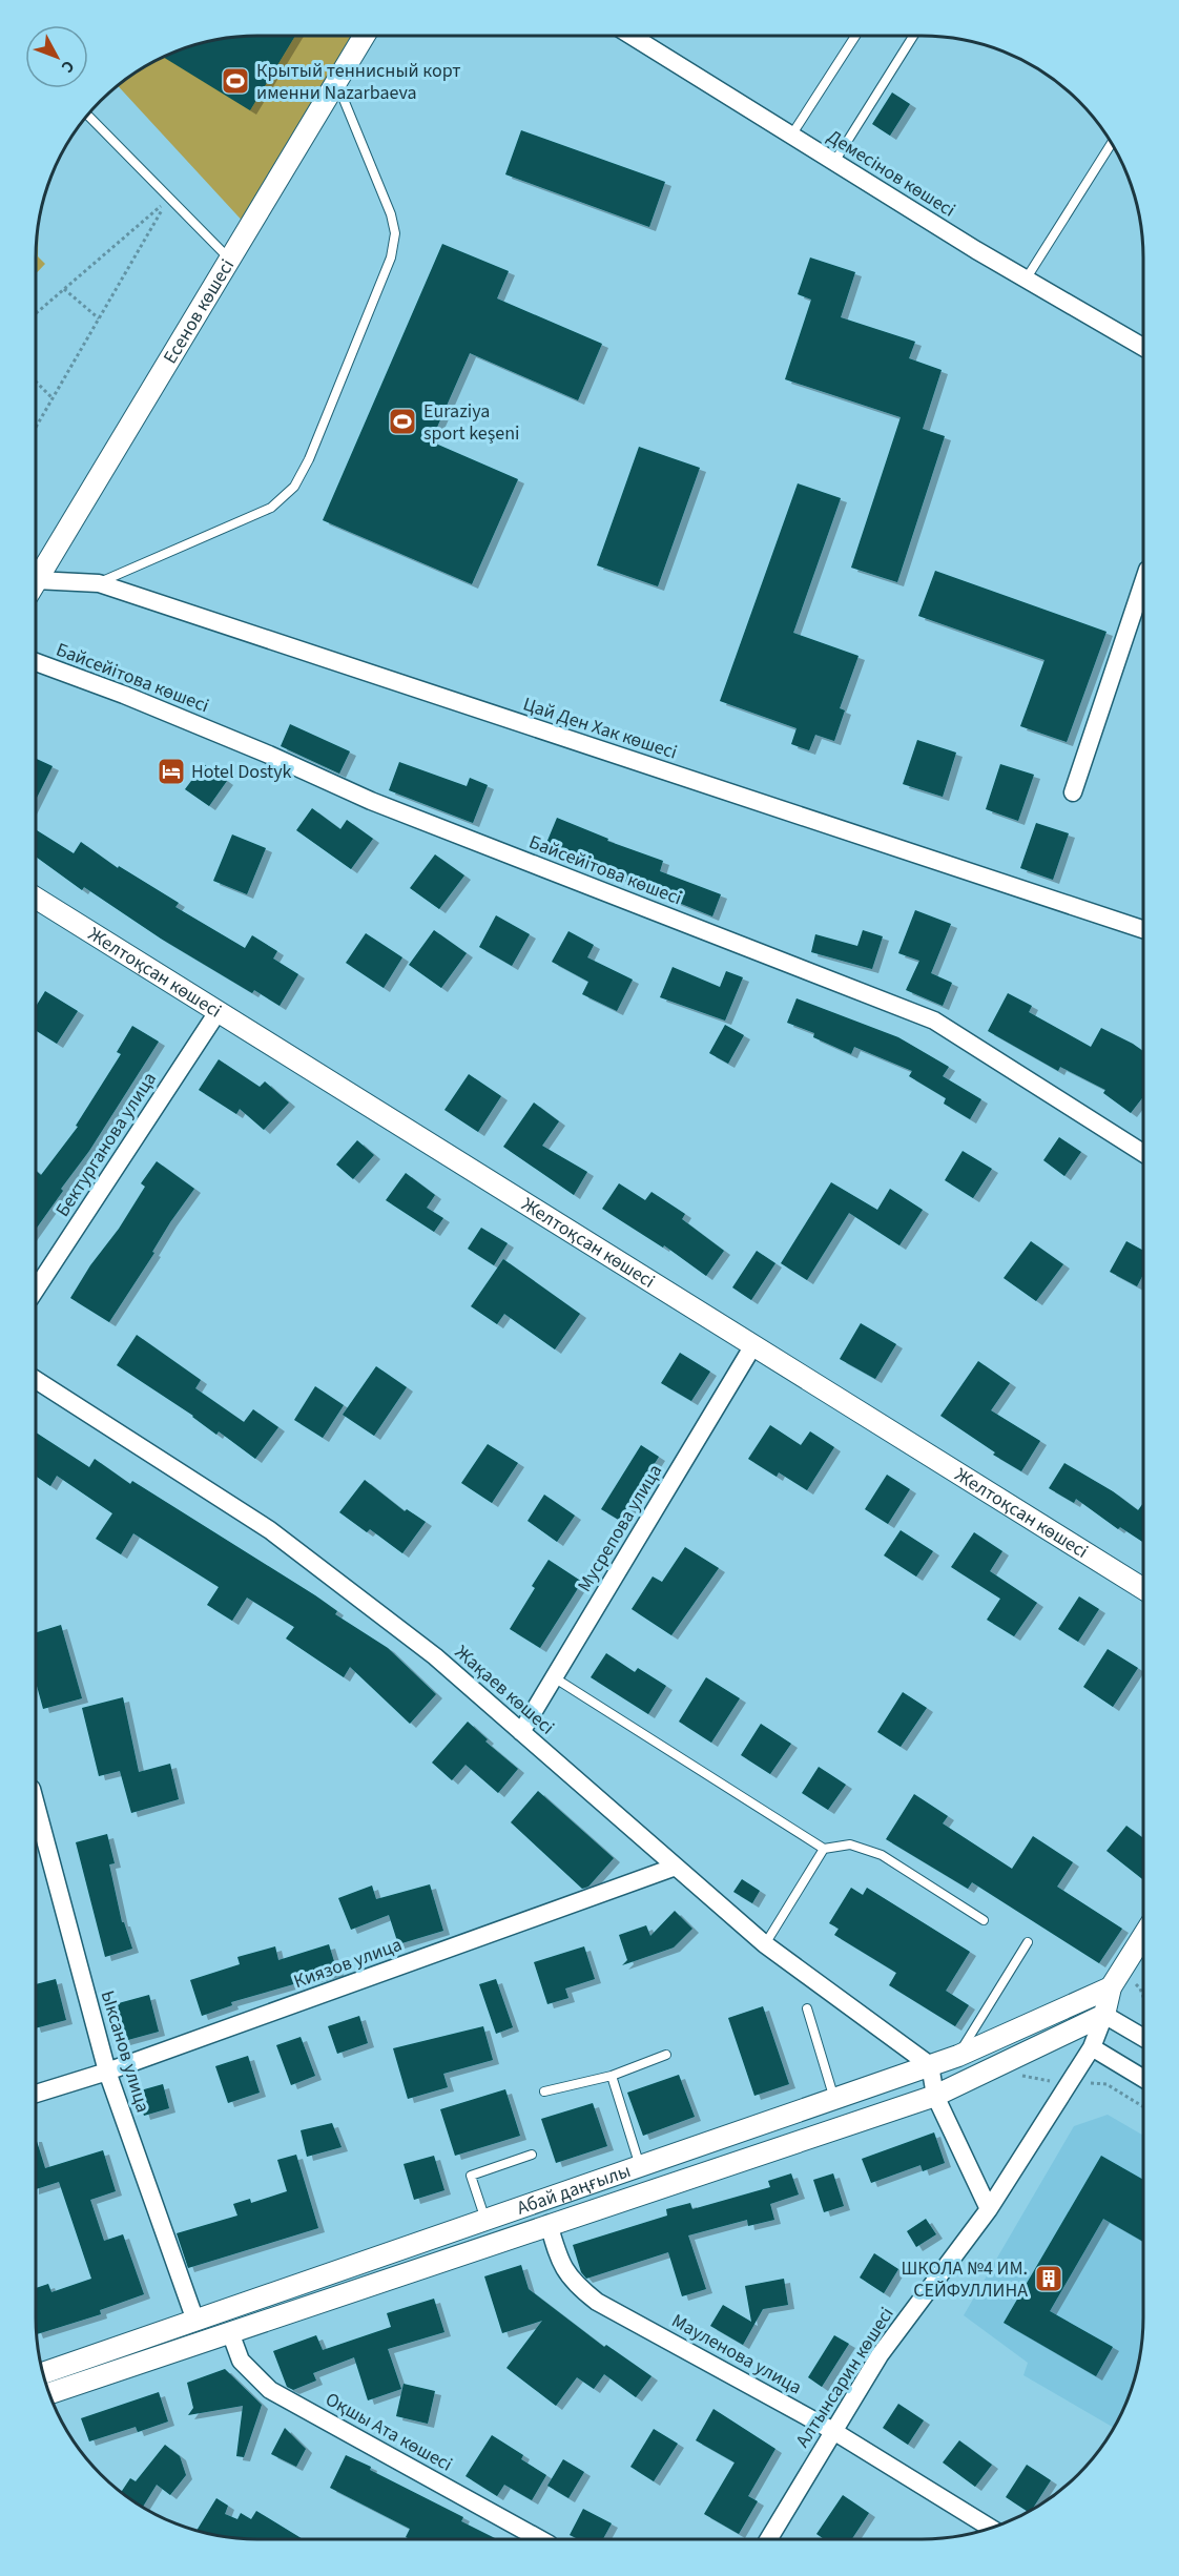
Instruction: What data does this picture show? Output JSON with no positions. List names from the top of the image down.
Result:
{
  "streets": {
    "street": [
      "Демесінов көшесі",
      "Есенов көшесі",
      "Байсейітова көшесі",
      "Цай Ден Хак көшесі",
      "Желтоқсан көшесі",
      "Бектурганова улица",
      "Мусрепова улица",
      "Жақаев көшесі",
      "Киязов улица",
      "Ыксанов улица",
      "Абай даңғылы",
      "Мауленова улица",
      "Алтынсарин көшесі",
      "Оқшы Ата көшесі"
    ]
  },
  "crossings": [
    ["Желтоқсан көшесі", "Бектурганова улица"],
    ["Желтоқсан көшесі", "Мусрепова улица"],
    ["Мусрепова улица", "Жақаев көшесі"],
    ["Жақаев көшесі", "Киязов улица"],
    ["Жақаев көшесі", "Абай даңғылы"],
    ["Киязов улица", "Ыксанов улица"],
    ["Ыксанов улица", "Абай даңғылы"],
    ["Абай даңғылы", "Мауленова улица"],
    ["Абай даңғылы", "Алтынсарин көшесі"],
    ["Абай даңғылы", "Оқшы Ата көшесі"],
    ["Мауленова улица", "Алтынсарин көшесі"]
  ],
  "places": {
    "sports": ["Крытый теннисный корт именни Nazarbaeva", "Euraziya sport keşeni"],
    "hotel": ["Hotel Dostyk"],
    "building": ["ШКОЛА №4 ИМ. СЕЙФУЛЛИНА"]
  },
  "north": "bottom right"
}
